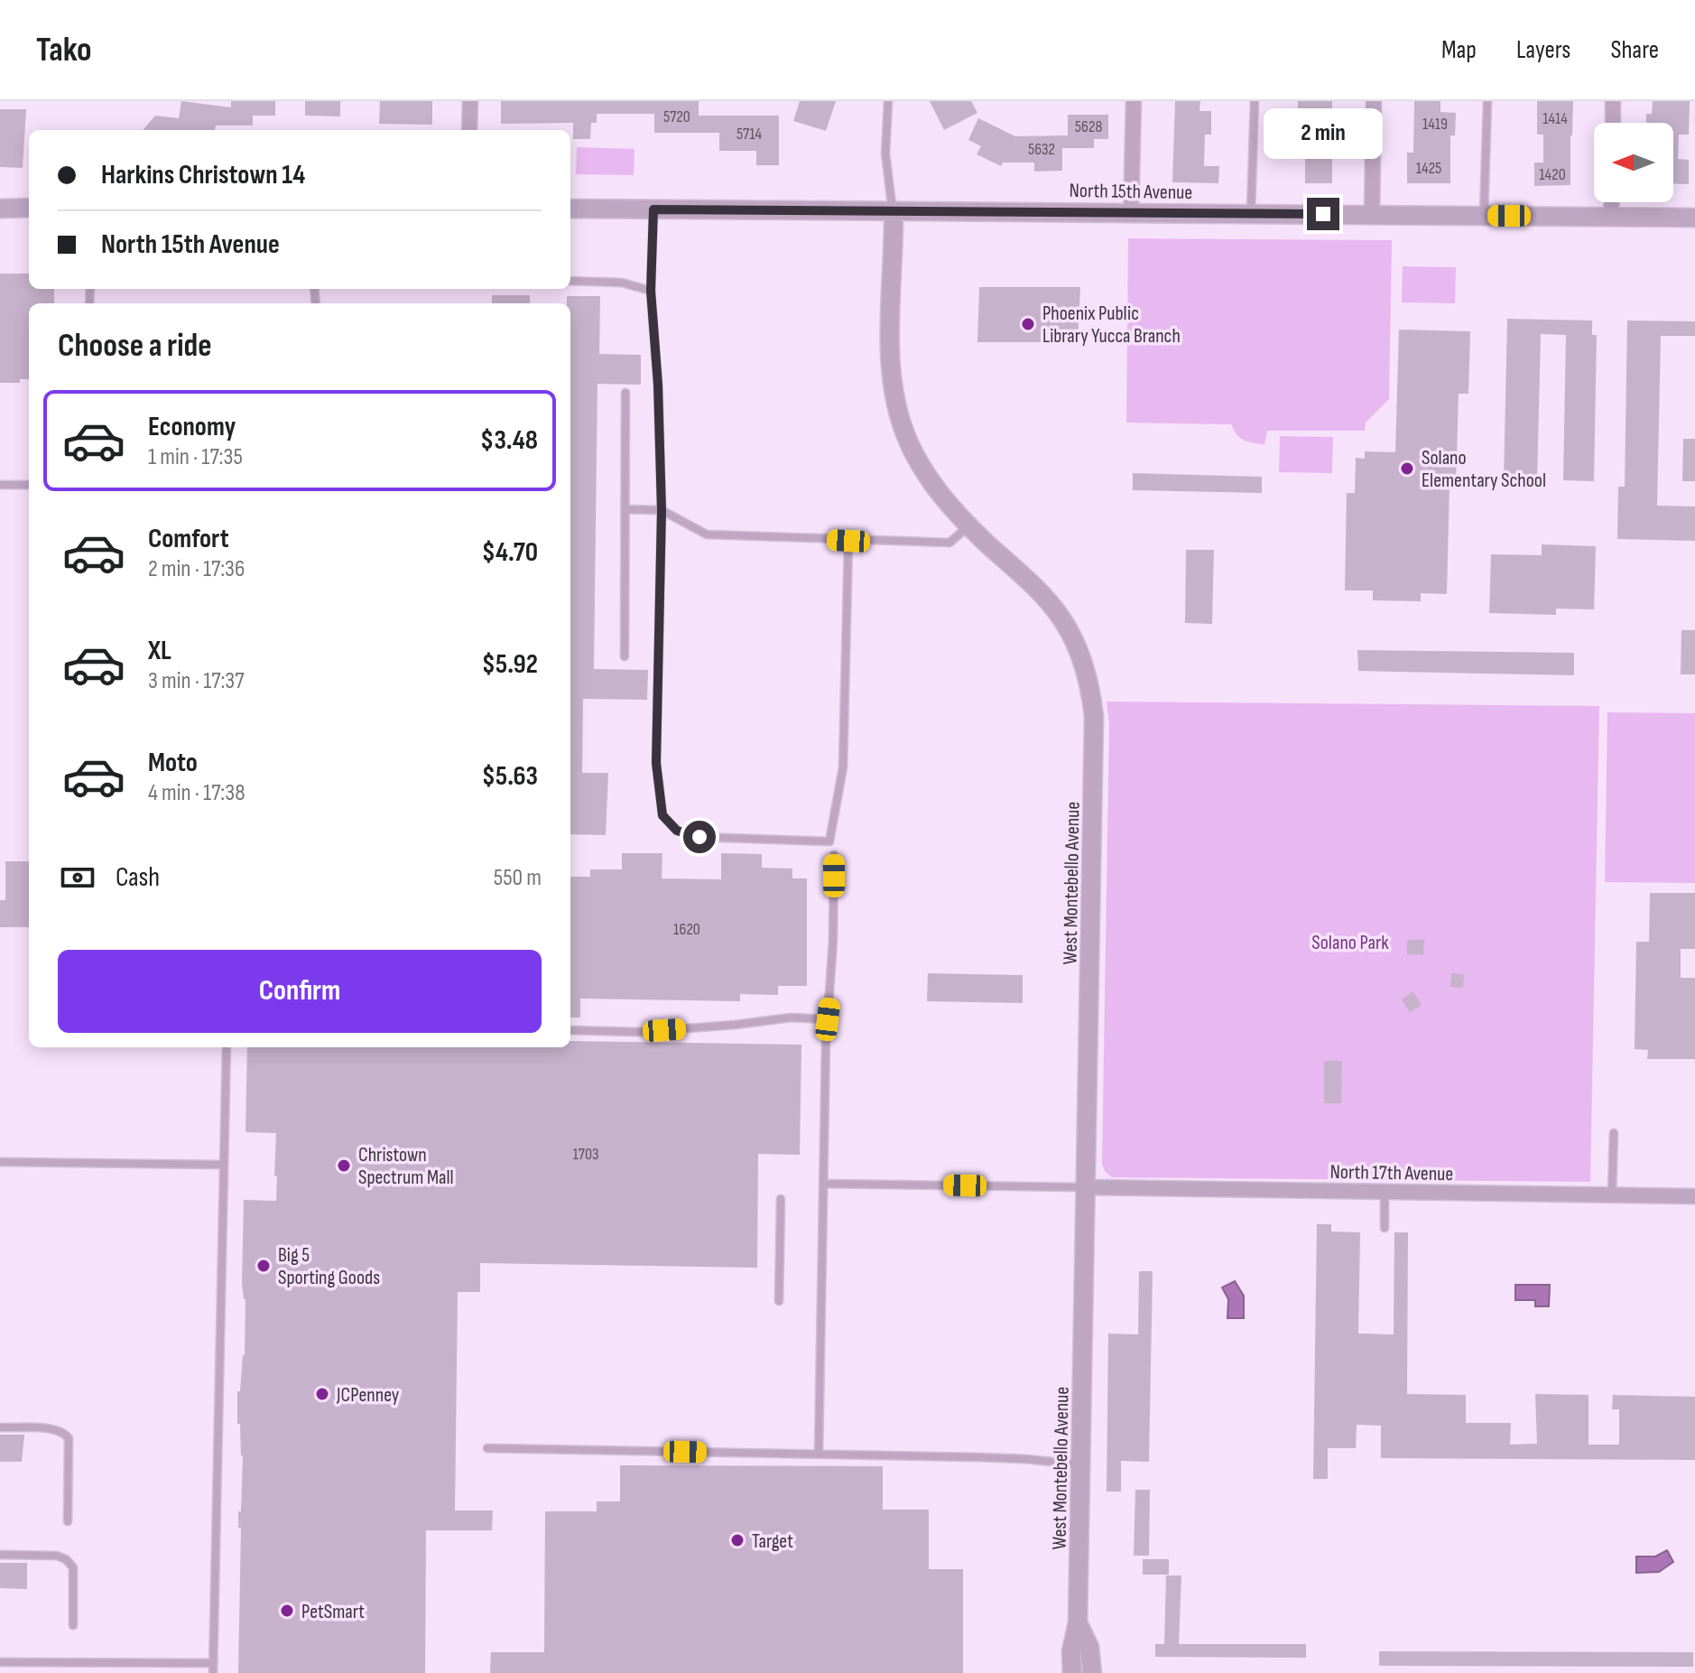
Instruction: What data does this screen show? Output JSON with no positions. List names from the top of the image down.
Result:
{
  "streets": {
    "street": ["North 15th Avenue", "West Montebello Avenue", "North 17th Avenue"]
  },
  "crossings": [
    ["North 15th Avenue", "West Montebello Avenue"],
    ["West Montebello Avenue", "North 17th Avenue"]
  ],
  "parks": ["Solano Park"],
  "places": [
    "Phoenix Public Library Yucca Branch",
    "Solano Elementary School",
    "Christown Spectrum Mall",
    "Big 5 Sporting Goods",
    "JCPenney",
    "Target",
    "PetSmart"
  ],
  "house_numbers": [
    "5720",
    "1414",
    "1419",
    "5628",
    "5714",
    "5632",
    "1425",
    "1420",
    "1620",
    "1703"
  ],
  "north": "left",
  "page": {
    "header": "Tako",
    "nav": ["Map", "Layers", "Share"],
    "bubble": "2 min",
    "banner": ["Harkins Christown 14", "North 15th Avenue"],
    "heading": "Choose a ride",
    "list": [
      {
        "name": "Economy",
        "note": "1 min · 17:35",
        "value": "$3.48"
      },
      {
        "name": "Comfort",
        "note": "2 min · 17:36",
        "value": "$4.70"
      },
      {
        "name": "XL",
        "note": "3 min · 17:37",
        "value": "$5.92"
      },
      {
        "name": "Moto",
        "note": "4 min · 17:38",
        "value": "$5.63"
      }
    ],
    "pay": ["Cash", "550 m"],
    "buttons": "Confirm"
  }
}
